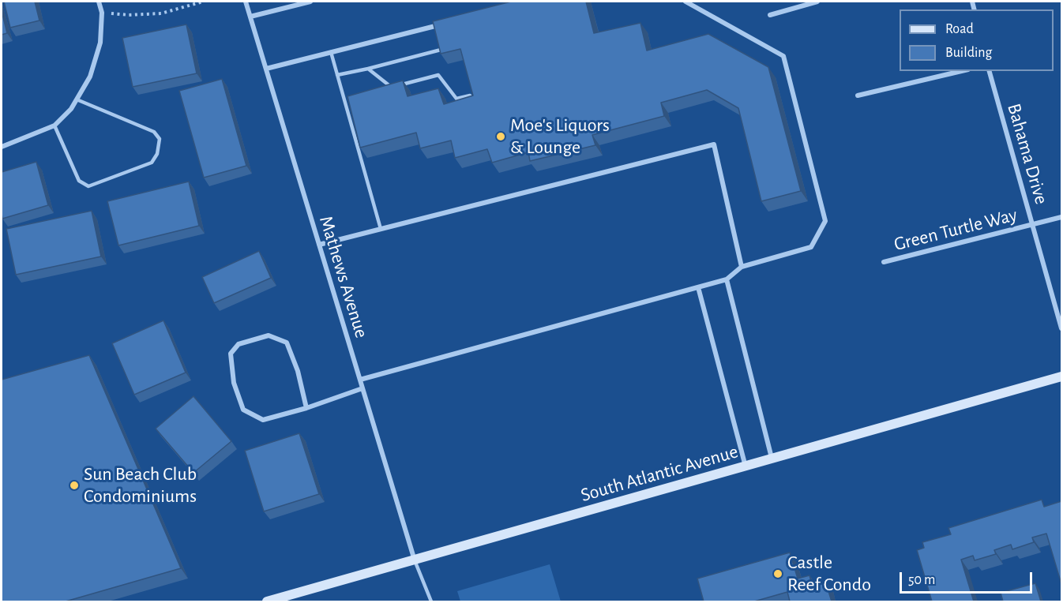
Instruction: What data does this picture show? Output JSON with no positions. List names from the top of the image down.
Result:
{
  "streets": {
    "street": [
      "Bahama Drive",
      "Green Turtle Way",
      "Mathews Avenue",
      "South Atlantic Avenue"
    ]
  },
  "crossings": [
    ["Bahama Drive", "Green Turtle Way"],
    ["Mathews Avenue", "South Atlantic Avenue"]
  ],
  "places": ["Moe's Liquors & Lounge", "Sun Beach Club Condominiums", "Castle Reef Condo"],
  "legend": ["Road", "Building"],
  "scale_bar": "50 m"
}
